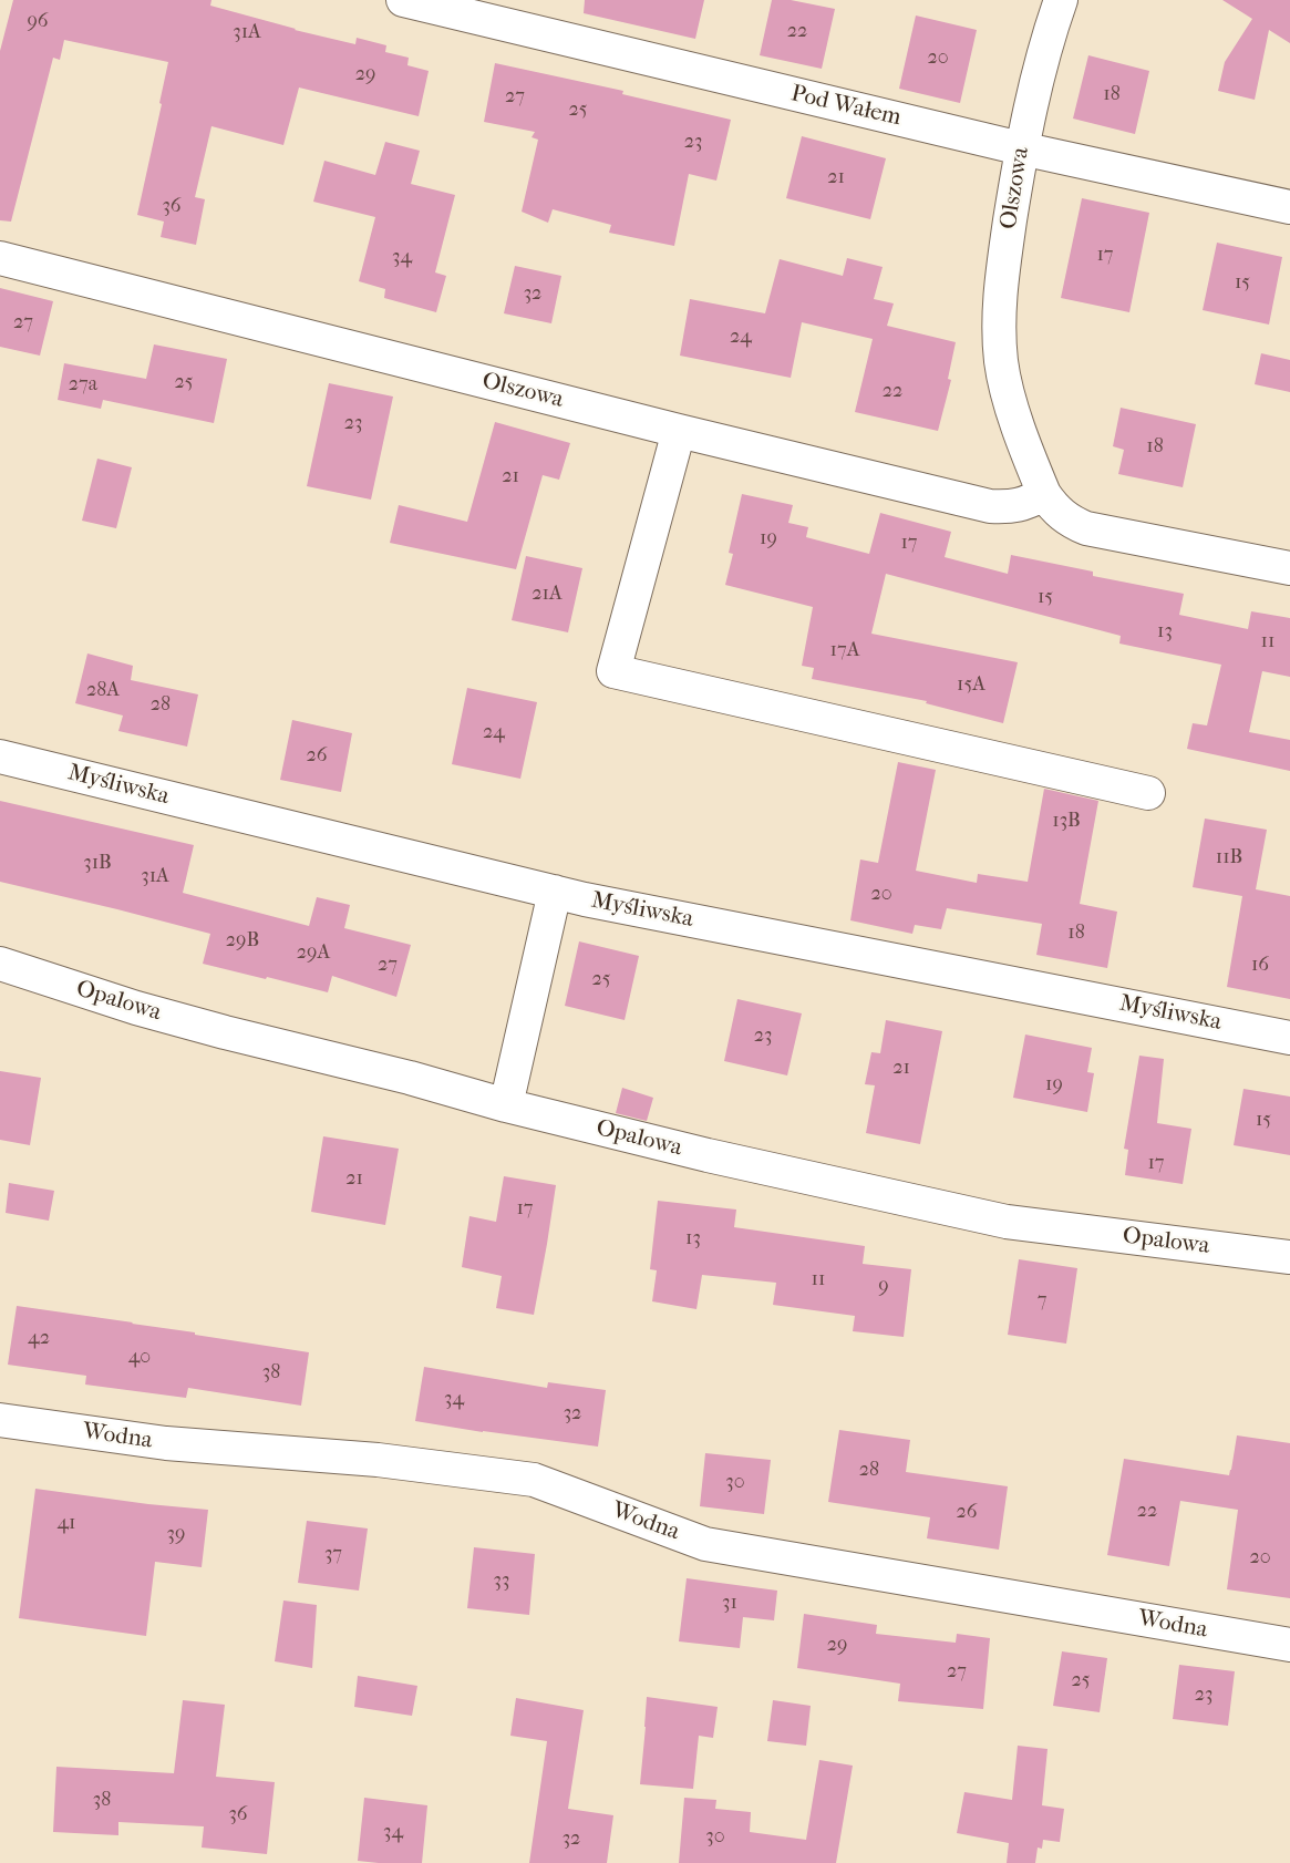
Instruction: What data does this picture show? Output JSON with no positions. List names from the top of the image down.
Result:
{
  "streets": {
    "street": [
      "Pod Wałem",
      "Olszowa",
      "Myśliwska",
      "Opalowa",
      "Wodna"
    ]
  },
  "crossings": [
    ["Pod Wałem", "Olszowa"]
  ],
  "house_numbers": [
    "96",
    "22",
    "31A",
    "20",
    "29",
    "18",
    "27",
    "25",
    "23",
    "21",
    "36",
    "17",
    "34",
    "15",
    "32",
    "27",
    "24",
    "25",
    "27a",
    "22",
    "23",
    "18",
    "21",
    "19",
    "17",
    "21A",
    "15",
    "13",
    "11",
    "17A",
    "15A",
    "28A",
    "28",
    "24",
    "26",
    "13B",
    "11B",
    "31B",
    "31A",
    "20",
    "18",
    "29B",
    "29A",
    "27",
    "16",
    "25",
    "23",
    "21",
    "19",
    "15",
    "17",
    "21",
    "17",
    "13",
    "11",
    "9",
    "7",
    "42",
    "40",
    "38",
    "34",
    "32",
    "28",
    "30",
    "22",
    "26",
    "41",
    "39",
    "37",
    "20",
    "33",
    "31",
    "29",
    "27",
    "25",
    "23",
    "38",
    "36",
    "34",
    "30",
    "32"
  ]
}
